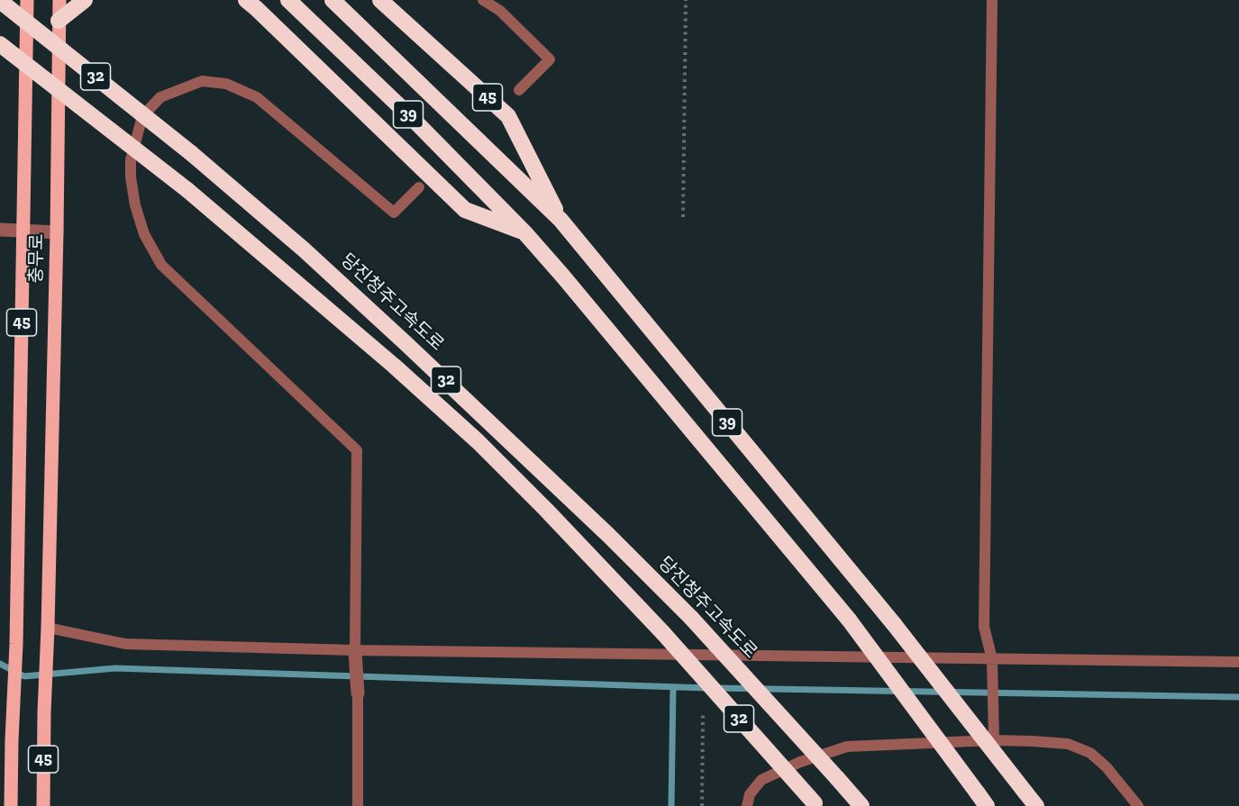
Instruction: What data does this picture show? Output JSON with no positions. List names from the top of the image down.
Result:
{
  "streets": {
    "highway": [
      "32",
      "45",
      "39",
      "당진청주고속도로"
    ],
    "main road": ["충무로"]
  },
  "crossings": [
    ["45", "39"]
  ]
}
